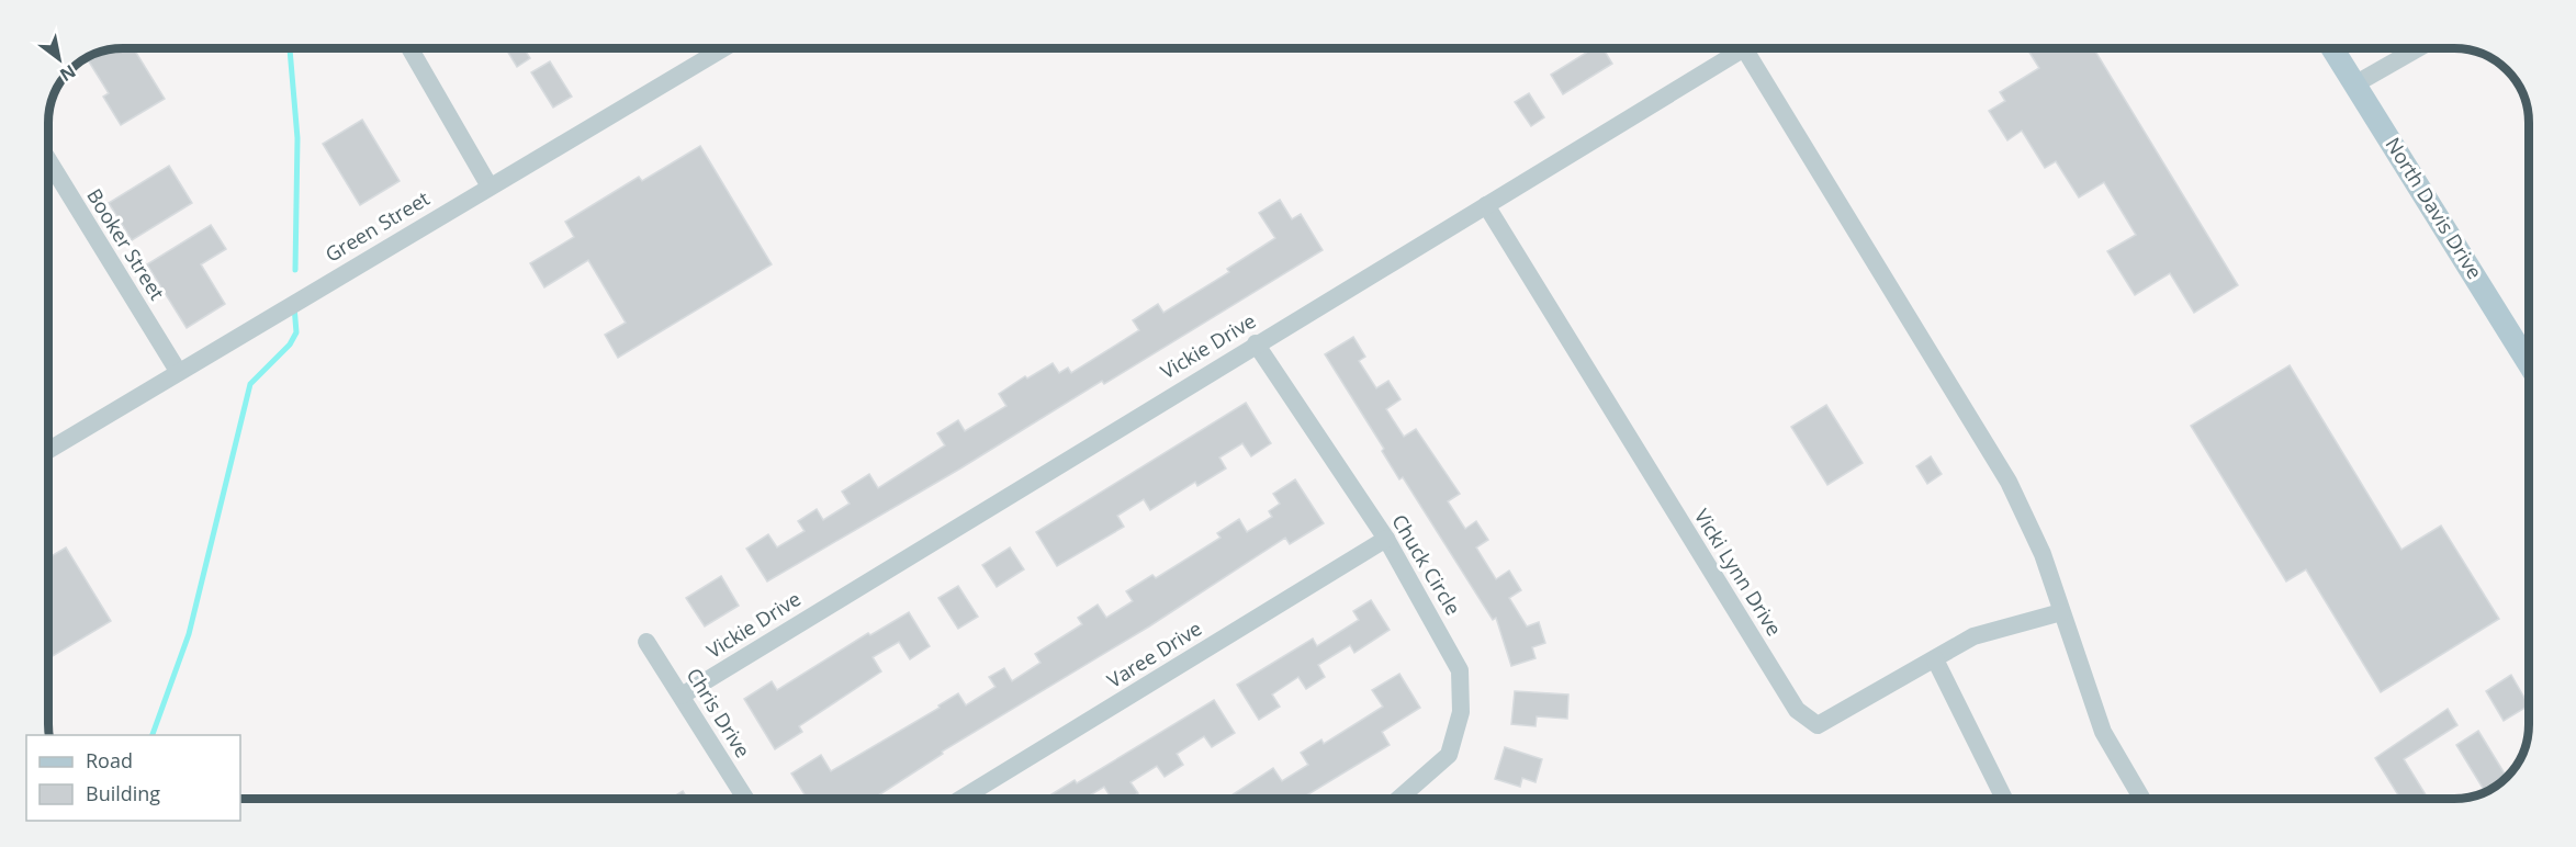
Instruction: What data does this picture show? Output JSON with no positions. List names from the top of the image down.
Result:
{
  "streets": {
    "main road": ["North Davis Drive"],
    "street": [
      "Green Street",
      "Booker Street",
      "Vickie Drive",
      "Chuck Circle",
      "Vicki Lynn Drive",
      "Varee Drive",
      "Chris Drive"
    ]
  },
  "crossings": [
    ["Green Street", "Booker Street"],
    ["Vickie Drive", "Chuck Circle"],
    ["Vickie Drive", "Vicki Lynn Drive"],
    ["Vickie Drive", "Chris Drive"],
    ["Chuck Circle", "Varee Drive"]
  ],
  "legend": ["Road", "Building"],
  "north": "bottom right"
}
